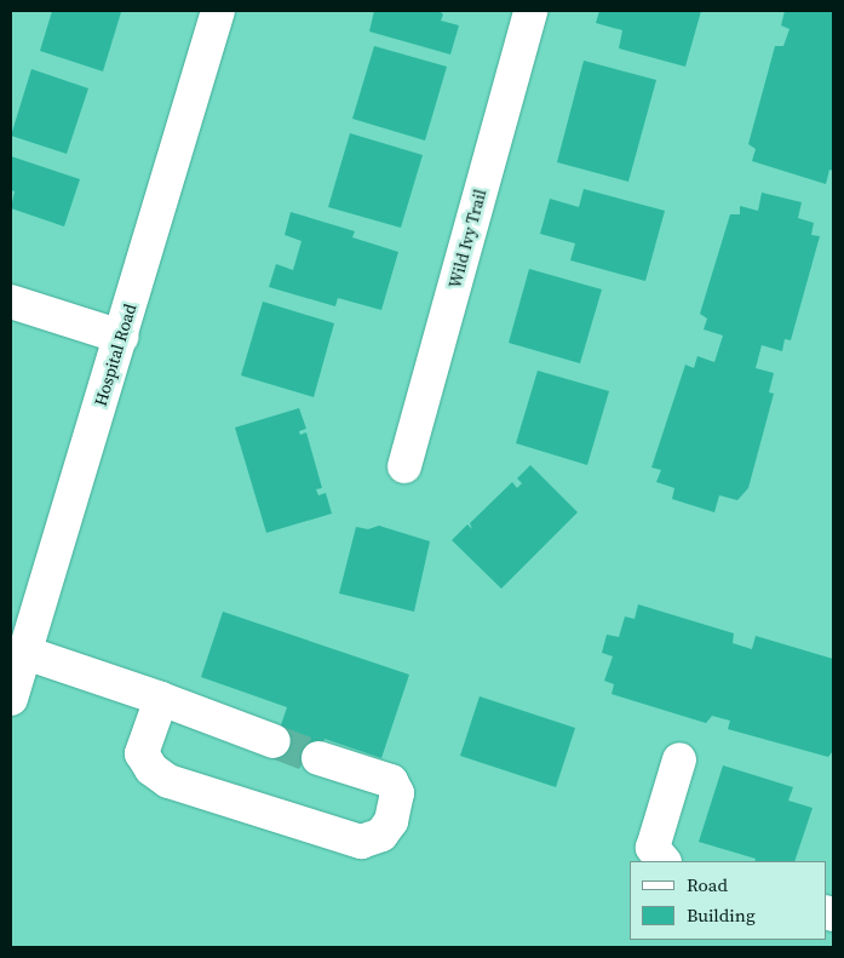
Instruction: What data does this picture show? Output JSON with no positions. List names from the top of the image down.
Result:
{
  "streets": {
    "street": ["Wild Ivy Trail", "Hospital Road"]
  },
  "legend": ["Road", "Building"]
}
